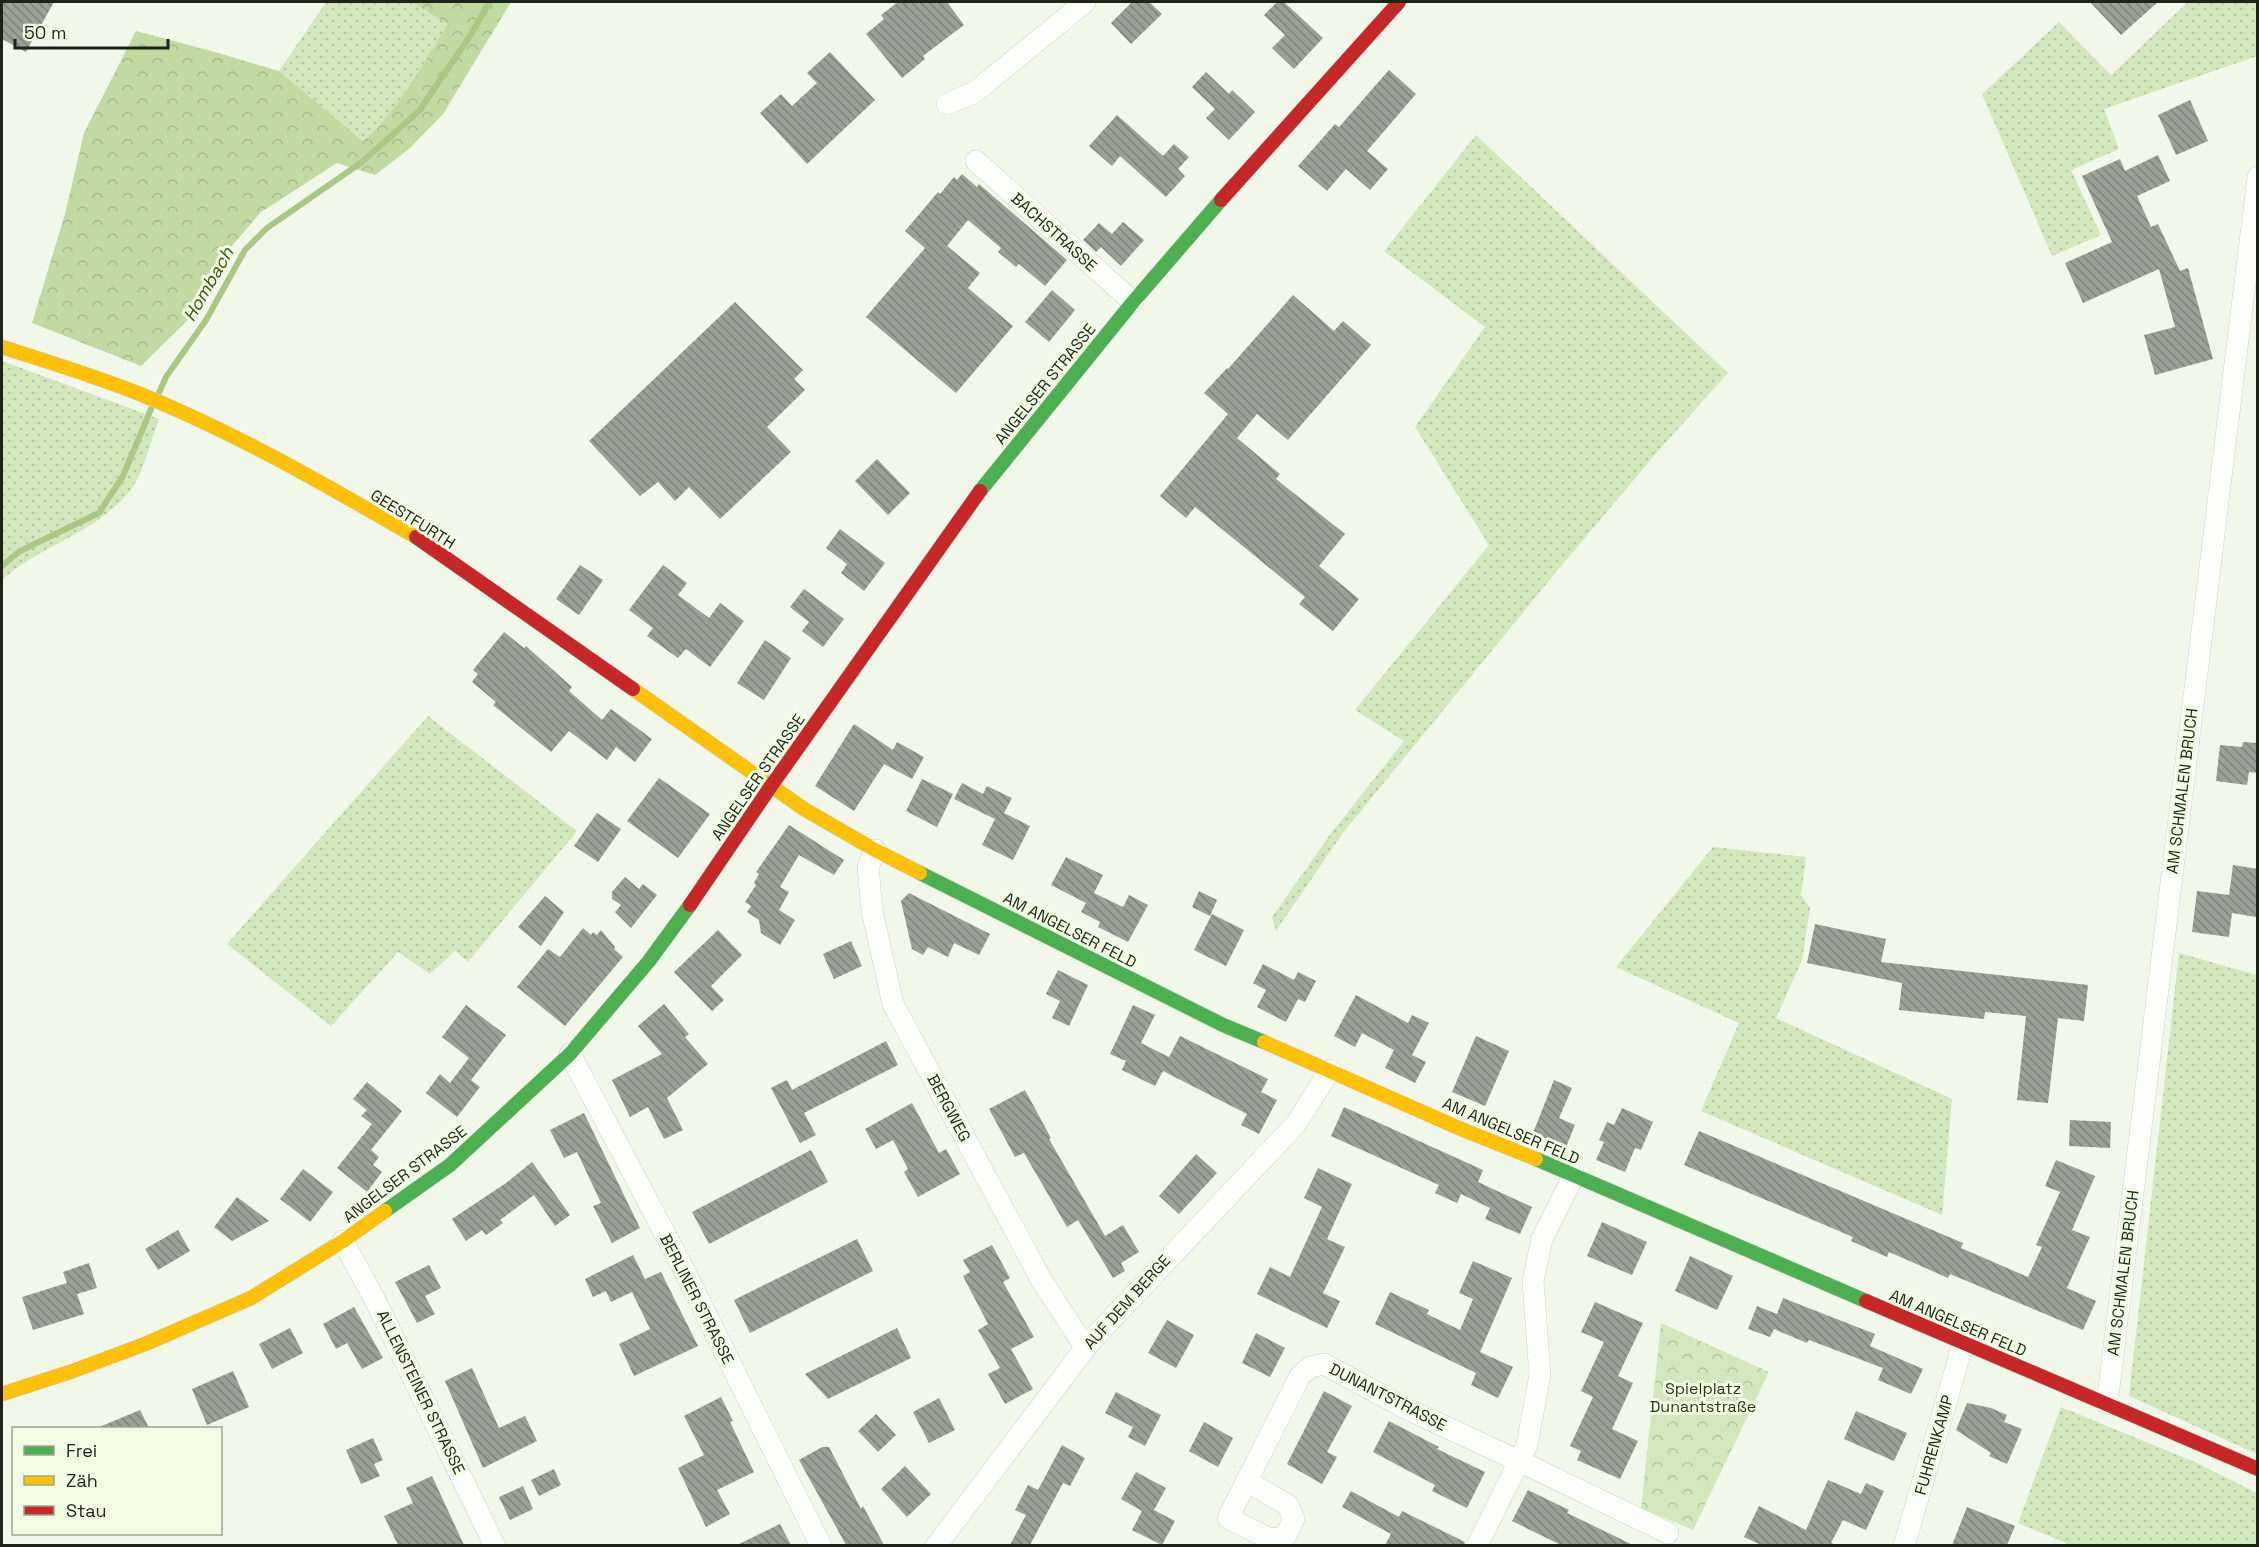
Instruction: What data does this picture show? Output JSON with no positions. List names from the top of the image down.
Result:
{
  "streets": {
    "street": [
      "BACHSTRASSE",
      "ANGELSER STRASSE",
      "GEESTFURTH",
      "AM SCHMALEN BRUCH",
      "AM ANGELSER FELD",
      "BERGWEG",
      "BERLINER STRASSE",
      "AUF DEM BERGE",
      "ALLENSTEINER STRASSE",
      "DUNANTSTRASSE",
      "FUHRENKAMP"
    ]
  },
  "crossings": [
    ["BACHSTRASSE", "ANGELSER STRASSE"],
    ["ANGELSER STRASSE", "GEESTFURTH"],
    ["ANGELSER STRASSE", "AM ANGELSER FELD"],
    ["ANGELSER STRASSE", "BERLINER STRASSE"],
    ["ANGELSER STRASSE", "ALLENSTEINER STRASSE"],
    ["GEESTFURTH", "AM ANGELSER FELD"],
    ["AM SCHMALEN BRUCH", "AM ANGELSER FELD"],
    ["AM ANGELSER FELD", "BERGWEG"],
    ["AM ANGELSER FELD", "AUF DEM BERGE"],
    ["AM ANGELSER FELD", "FUHRENKAMP"],
    ["BERGWEG", "AUF DEM BERGE"]
  ],
  "water": ["Hombach"],
  "parks": ["Spielplatz Dunantstraße"],
  "legend": ["Frei", "Zäh", "Stau"],
  "scale_bar": "50 m"
}
